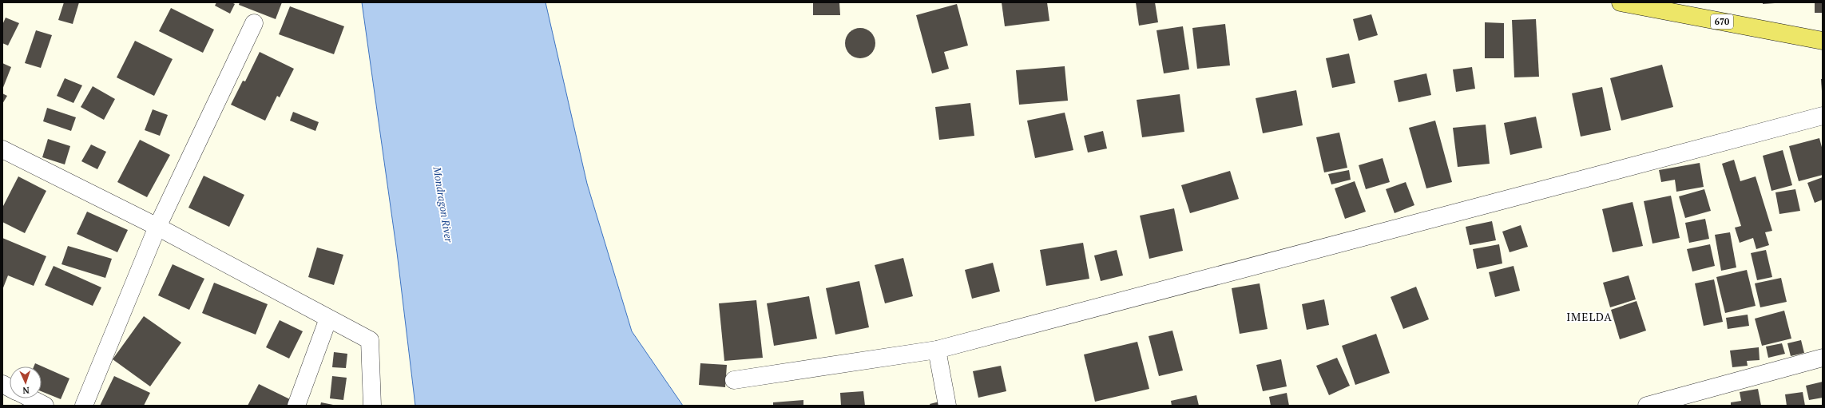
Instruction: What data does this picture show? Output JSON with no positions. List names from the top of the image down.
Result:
{
  "streets": {
    "main road": ["670"]
  },
  "districts": ["IMELDA"],
  "water": ["Mondragon River"],
  "north": "bottom"
}
